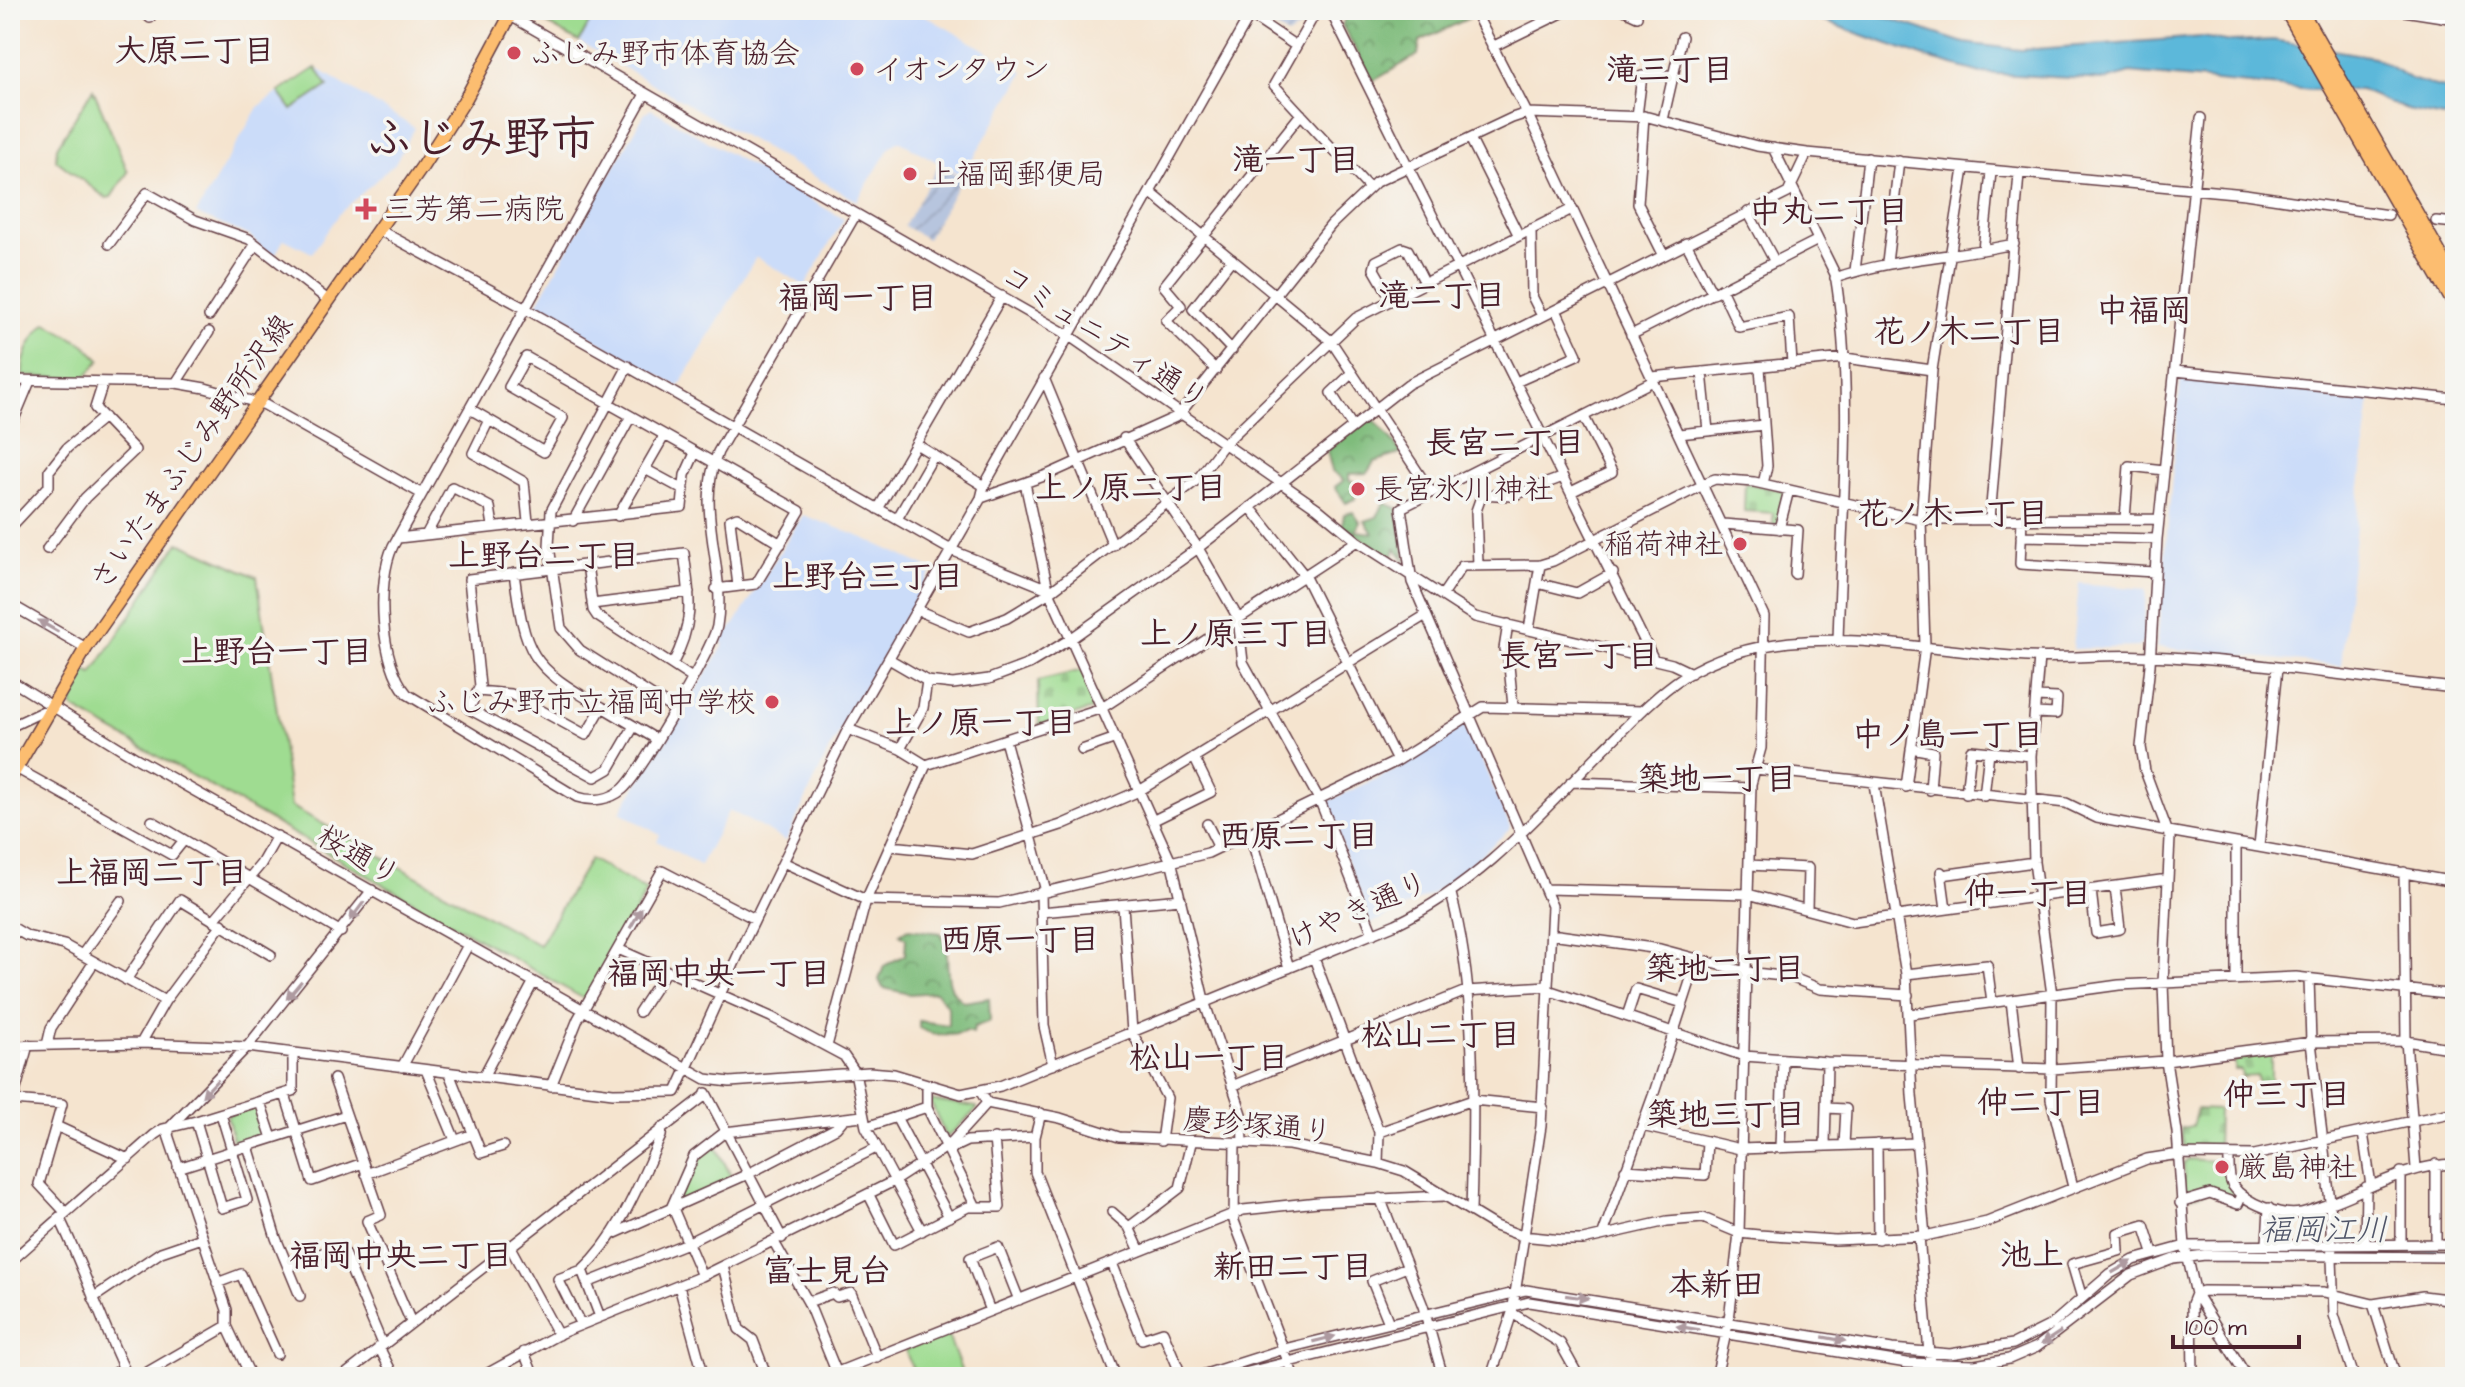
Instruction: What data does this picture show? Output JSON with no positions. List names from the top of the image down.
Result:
{
  "streets": {
    "main road": ["さいたまふじみ野所沢線"],
    "street": [
      "コミュニティ通り",
      "桜通り",
      "けやき通り",
      "慶珍塚通り"
    ]
  },
  "crossings": [
    ["コミュニティ通り", "さいたまふじみ野所沢線"],
    ["コミュニティ通り", "けやき通り"],
    ["さいたまふじみ野所沢線", "桜通り"]
  ],
  "districts": [
    "大原二丁目",
    "滝三丁目",
    "ふじみ野市",
    "滝一丁目",
    "中丸二丁目",
    "滝二丁目",
    "福岡一丁目",
    "中福岡",
    "花ノ木二丁目",
    "長宮二丁目",
    "上ノ原二丁目",
    "花ノ木一丁目",
    "上野台二丁目",
    "上野台三丁目",
    "上ノ原三丁目",
    "上野台一丁目",
    "長宮一丁目",
    "上ノ原一丁目",
    "中ノ島一丁目",
    "築地一丁目",
    "西原二丁目",
    "上福岡二丁目",
    "仲一丁目",
    "西原一丁目",
    "築地二丁目",
    "福岡中央一丁目",
    "松山二丁目",
    "松山一丁目",
    "仲三丁目",
    "仲二丁目",
    "築地三丁目",
    "池上",
    "福岡中央二丁目",
    "新田二丁目",
    "富士見台",
    "本新田"
  ],
  "water": ["福岡江川"],
  "places": {
    "other": [
      "ふじみ野市体育協会",
      "イオンタウン",
      "上福岡郵便局",
      "長宮氷川神社",
      "稲荷神社",
      "ふじみ野市立福岡中学校",
      "厳島神社"
    ],
    "health": ["三芳第二病院"]
  },
  "scale_bar": "100 m"
}
